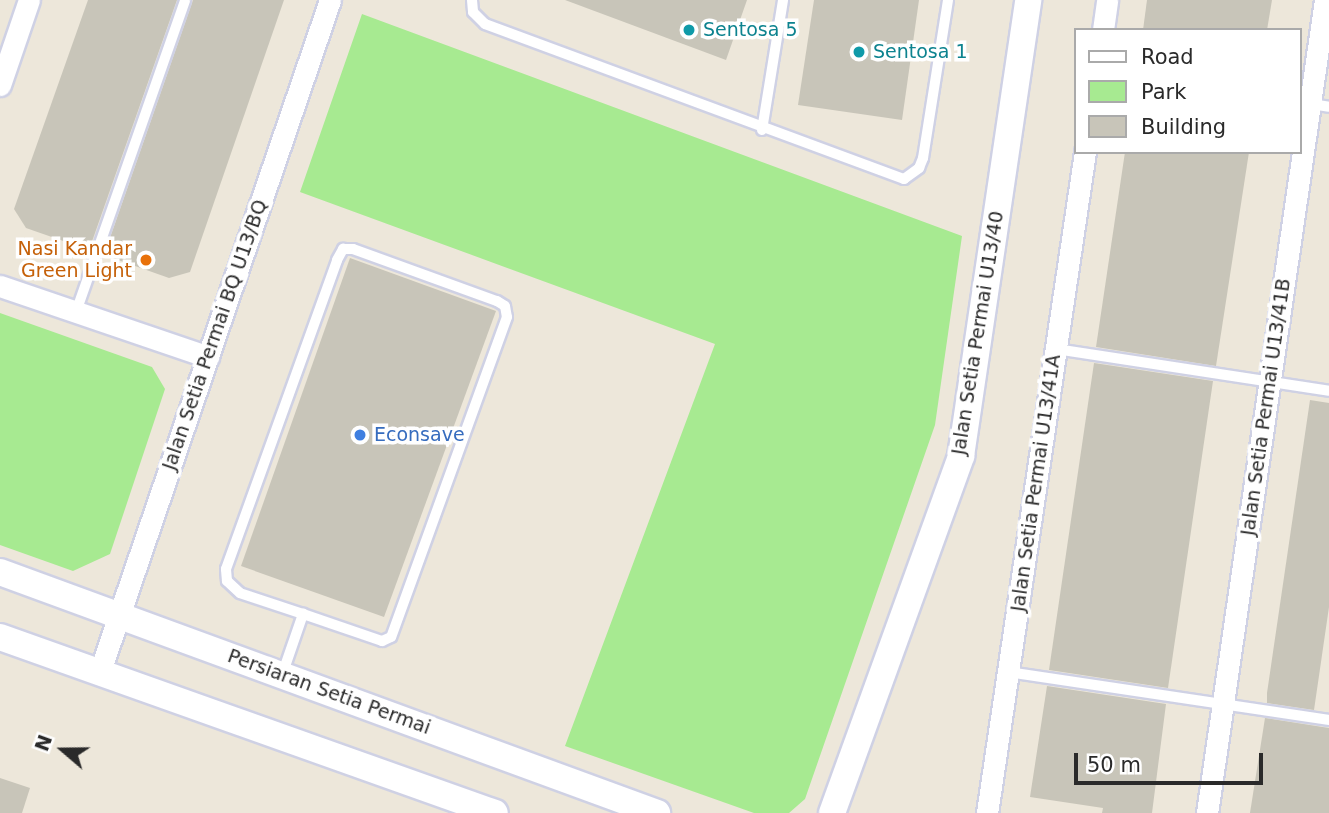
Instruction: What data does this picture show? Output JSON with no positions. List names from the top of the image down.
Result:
{
  "streets": {
    "street": [
      "Jalan Setia Permai U13/40",
      "Jalan Setia Permai BQ U13/BQ",
      "Jalan Setia Permai U13/41B",
      "Jalan Setia Permai U13/41A",
      "Persiaran Setia Permai"
    ]
  },
  "crossings": [
    ["Jalan Setia Permai BQ U13/BQ", "Persiaran Setia Permai"]
  ],
  "places": [
    "Sentosa 5",
    "Sentosa 1",
    "Nasi Kandar Green Light",
    "Econsave"
  ],
  "legend": ["Road", "Park", "Building"],
  "scale_bar": "50 m",
  "north": "left"
}
